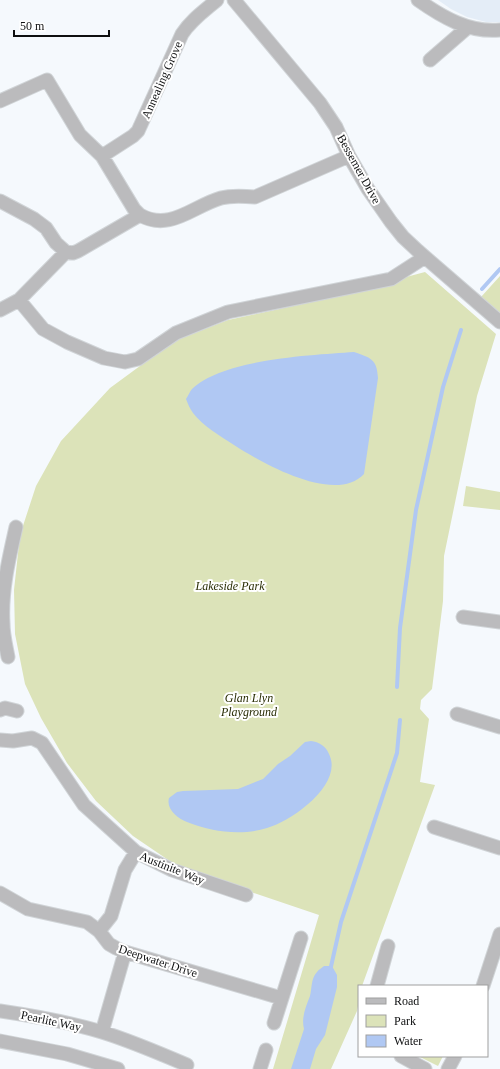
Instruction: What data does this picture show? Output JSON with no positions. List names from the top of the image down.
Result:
{
  "streets": {
    "street": [
      "Annealing Grove",
      "Bessemer Drive",
      "Austinite Way",
      "Deepwater Drive",
      "Pearlite Way"
    ]
  },
  "crossings": [
    ["Austinite Way", "Deepwater Drive"]
  ],
  "parks": ["Lakeside Park", "Glan Llyn Playground"],
  "legend": ["Road", "Park", "Water"],
  "scale_bar": "50 m"
}
